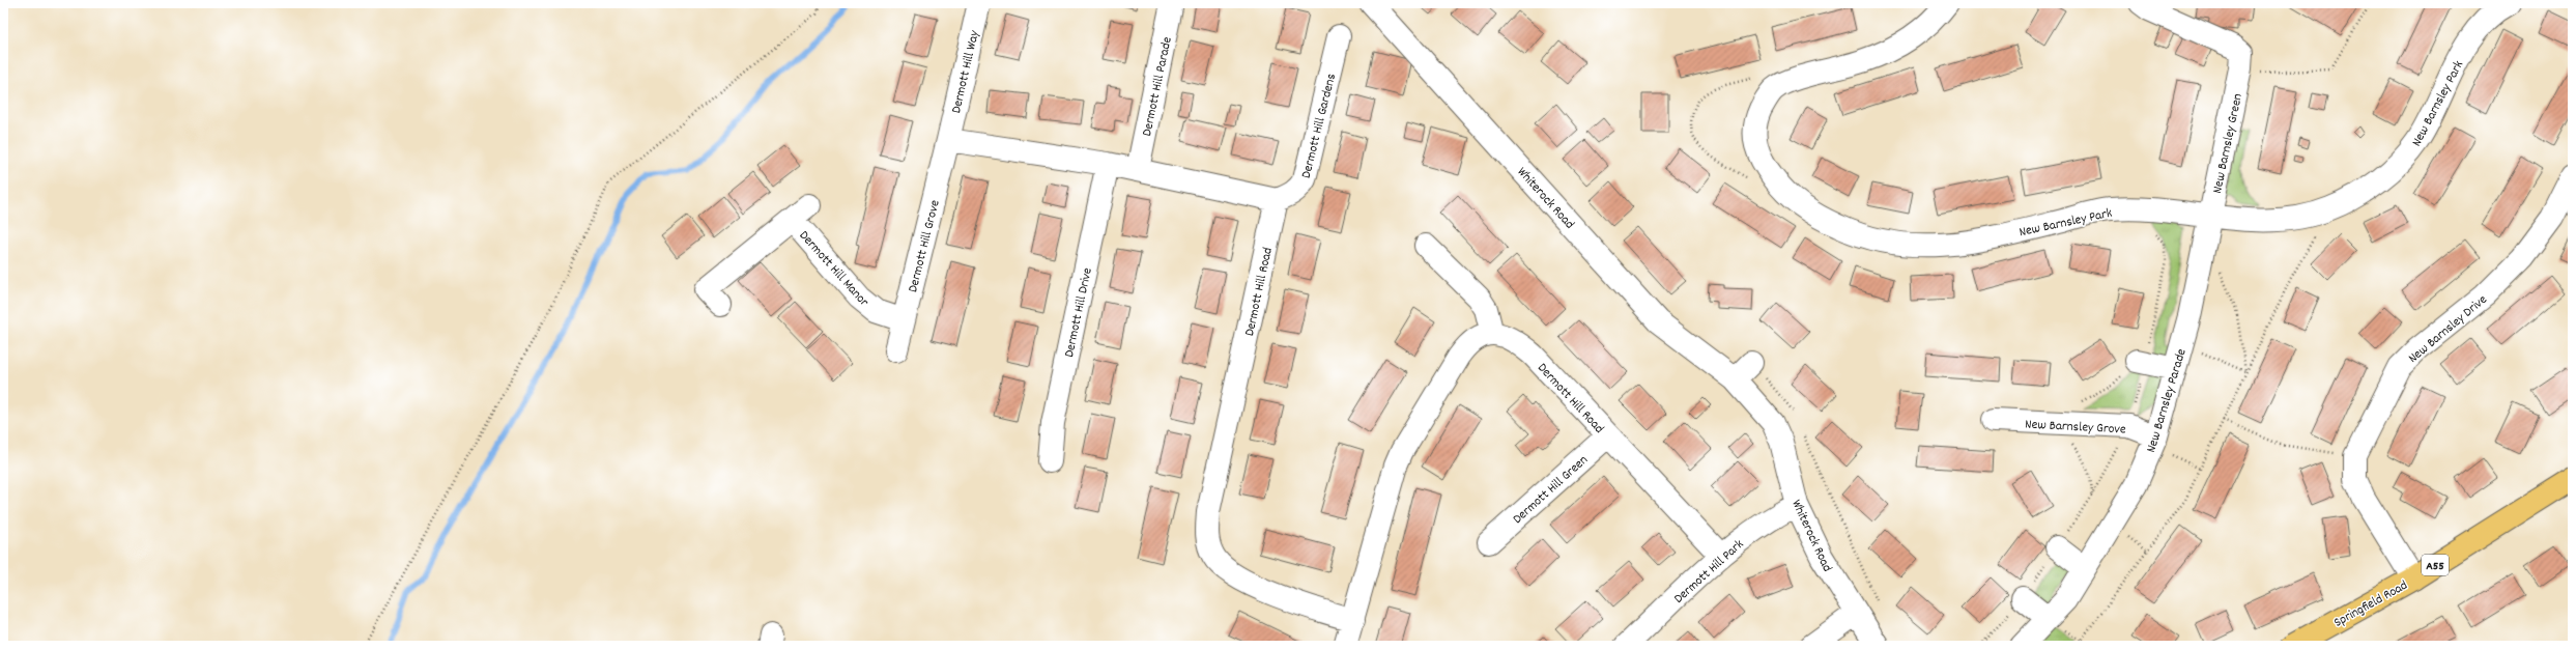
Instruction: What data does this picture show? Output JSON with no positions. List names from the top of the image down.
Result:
{
  "streets": {
    "highway": ["A55", "Springfield Road"],
    "street": [
      "Dermott Hill Way",
      "Dermott Hill Parade",
      "New Barnsley Park",
      "Dermott Hill Gardens",
      "New Barnsley Green",
      "Whiterock Road",
      "Dermott Hill Grove",
      "Dermott Hill Manor",
      "Dermott Hill Road",
      "Dermott Hill Drive",
      "New Barnsley Drive",
      "New Barnsley Parade",
      "New Barnsley Grove",
      "Dermott Hill Green",
      "Dermott Hill Park"
    ]
  },
  "crossings": [
    ["Dermott Hill Way", "Dermott Hill Grove"],
    ["New Barnsley Park", "New Barnsley Green"],
    ["New Barnsley Park", "New Barnsley Parade"],
    ["Dermott Hill Gardens", "Dermott Hill Road"],
    ["New Barnsley Green", "New Barnsley Parade"],
    ["Whiterock Road", "Dermott Hill Park"],
    ["Dermott Hill Grove", "Dermott Hill Manor"],
    ["Dermott Hill Road", "Dermott Hill Green"],
    ["Dermott Hill Road", "Dermott Hill Park"],
    ["New Barnsley Drive", "Springfield Road"],
    ["New Barnsley Parade", "New Barnsley Grove"]
  ]
}
